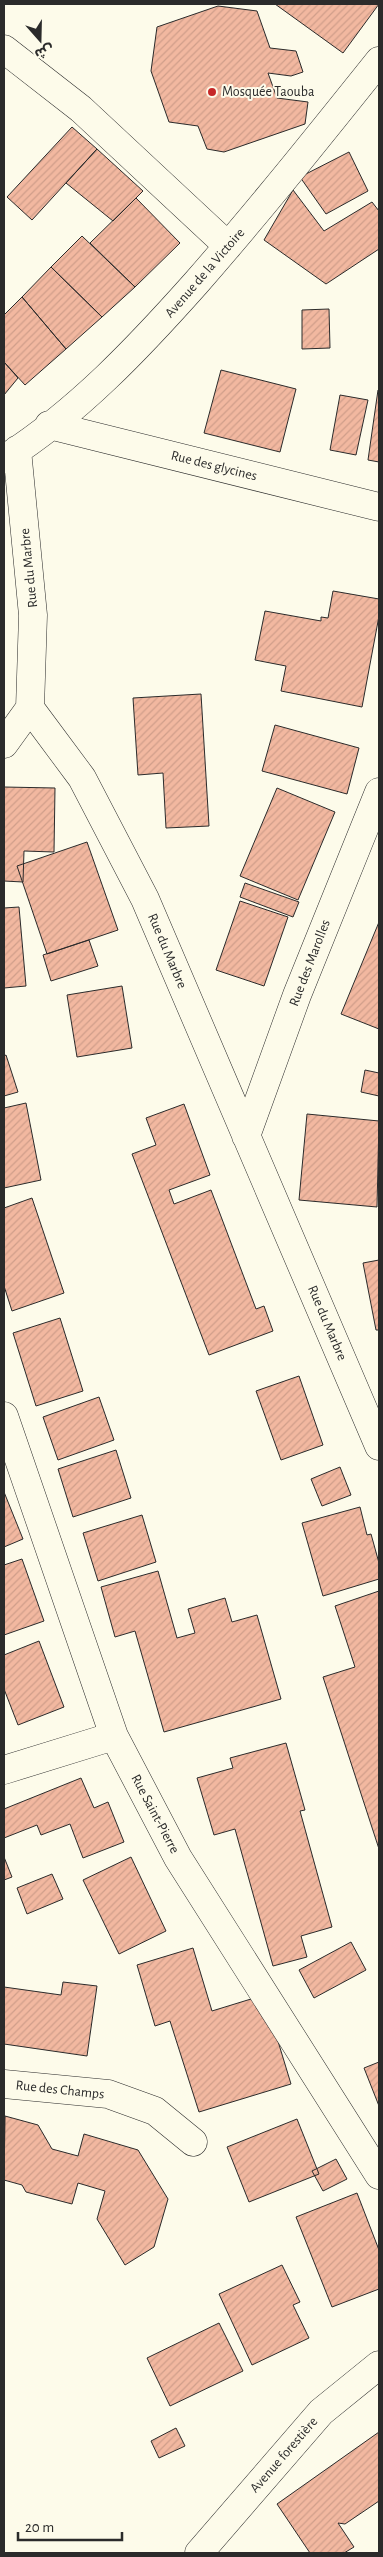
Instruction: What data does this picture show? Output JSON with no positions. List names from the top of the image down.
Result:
{
  "streets": {
    "street": [
      "Avenue de la Victoire",
      "Rue des glycines",
      "Rue du Marbre",
      "Rue des Marolles",
      "Rue Saint-Pierre",
      "Rue des Champs",
      "Avenue forestière"
    ]
  },
  "crossings": [
    ["Avenue de la Victoire", "Rue des glycines"],
    ["Avenue de la Victoire", "Rue du Marbre"],
    ["Rue du Marbre", "Rue des Marolles"]
  ],
  "places": ["Mosquée Taouba"],
  "scale_bar": "20 m",
  "north": "bottom"
}
